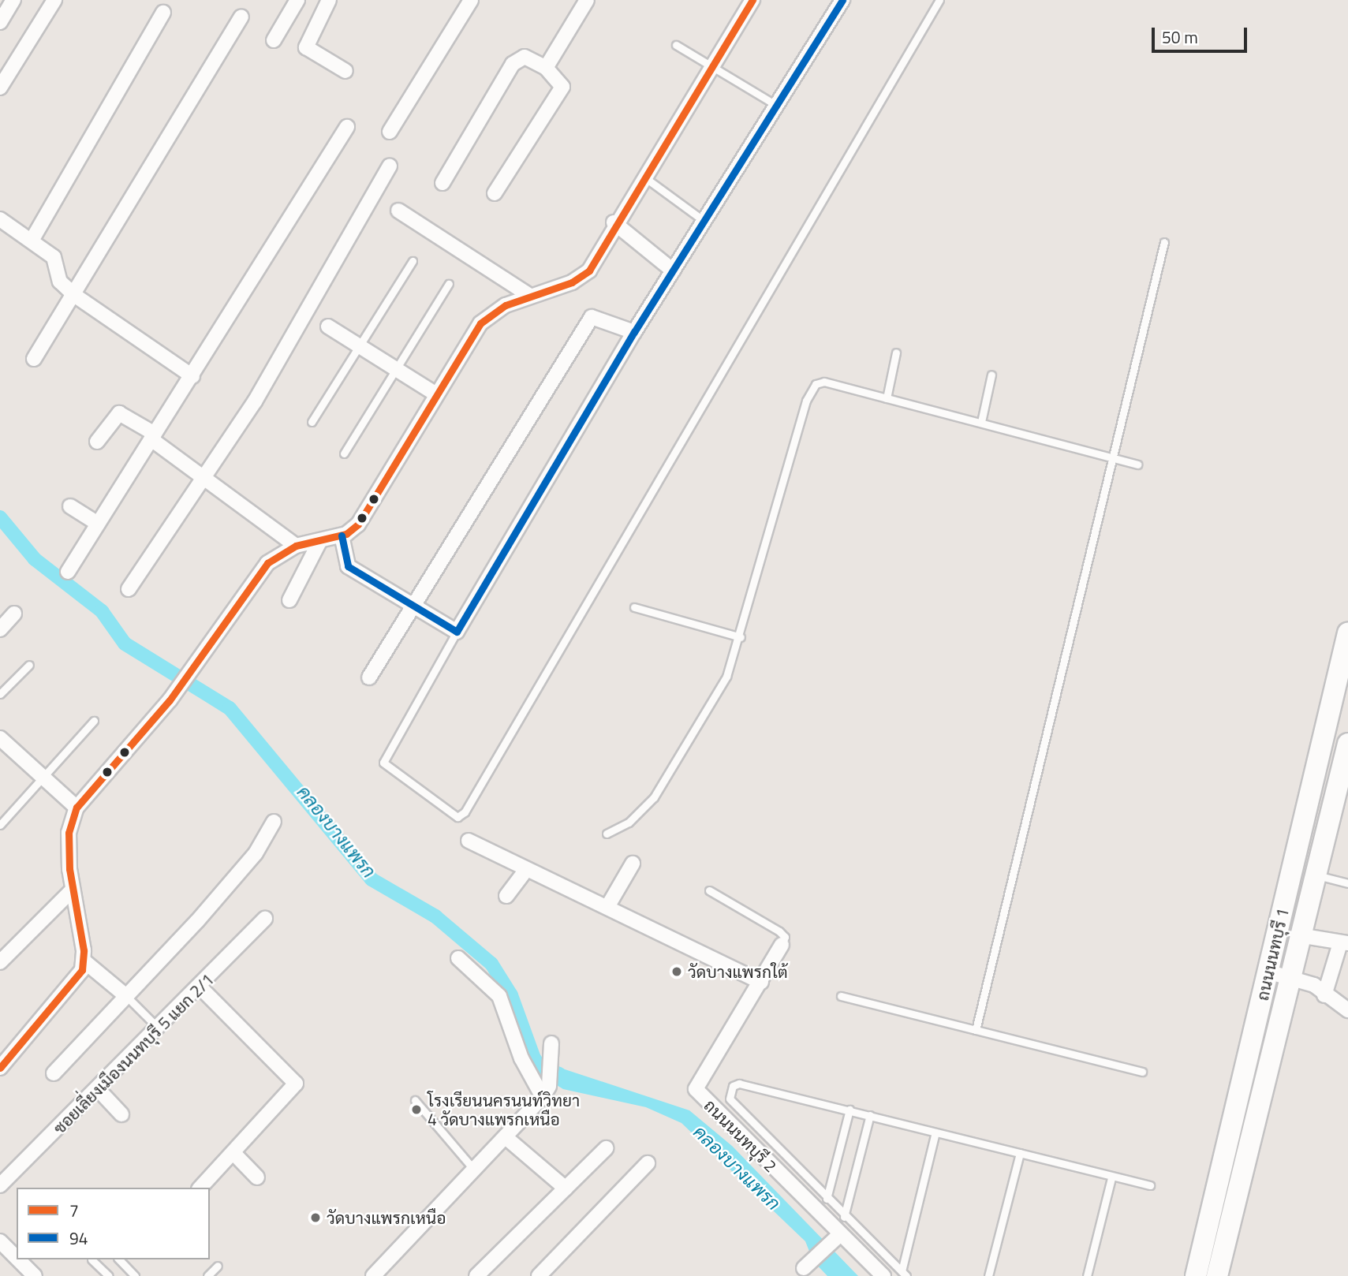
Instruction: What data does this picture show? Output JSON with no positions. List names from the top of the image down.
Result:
{
  "streets": {
    "main road": ["ถนนนนทบุรี 1"],
    "street": ["ซอยเลี่ยงเมืองนนทบุรี 5 แยก 2/1", "ถนนนนทบุรี 2"]
  },
  "water": ["คลองบางแพรก"],
  "places": ["วัดบางแพรกใต้", "โรงเรียนนครนนท์วิทยา 4 วัดบางแพรกเหนือ", "วัดบางแพรกเหนือ"],
  "lines": ["transit line 7", "transit line 94"],
  "legend": ["7", "94"],
  "scale_bar": "50 m"
}
